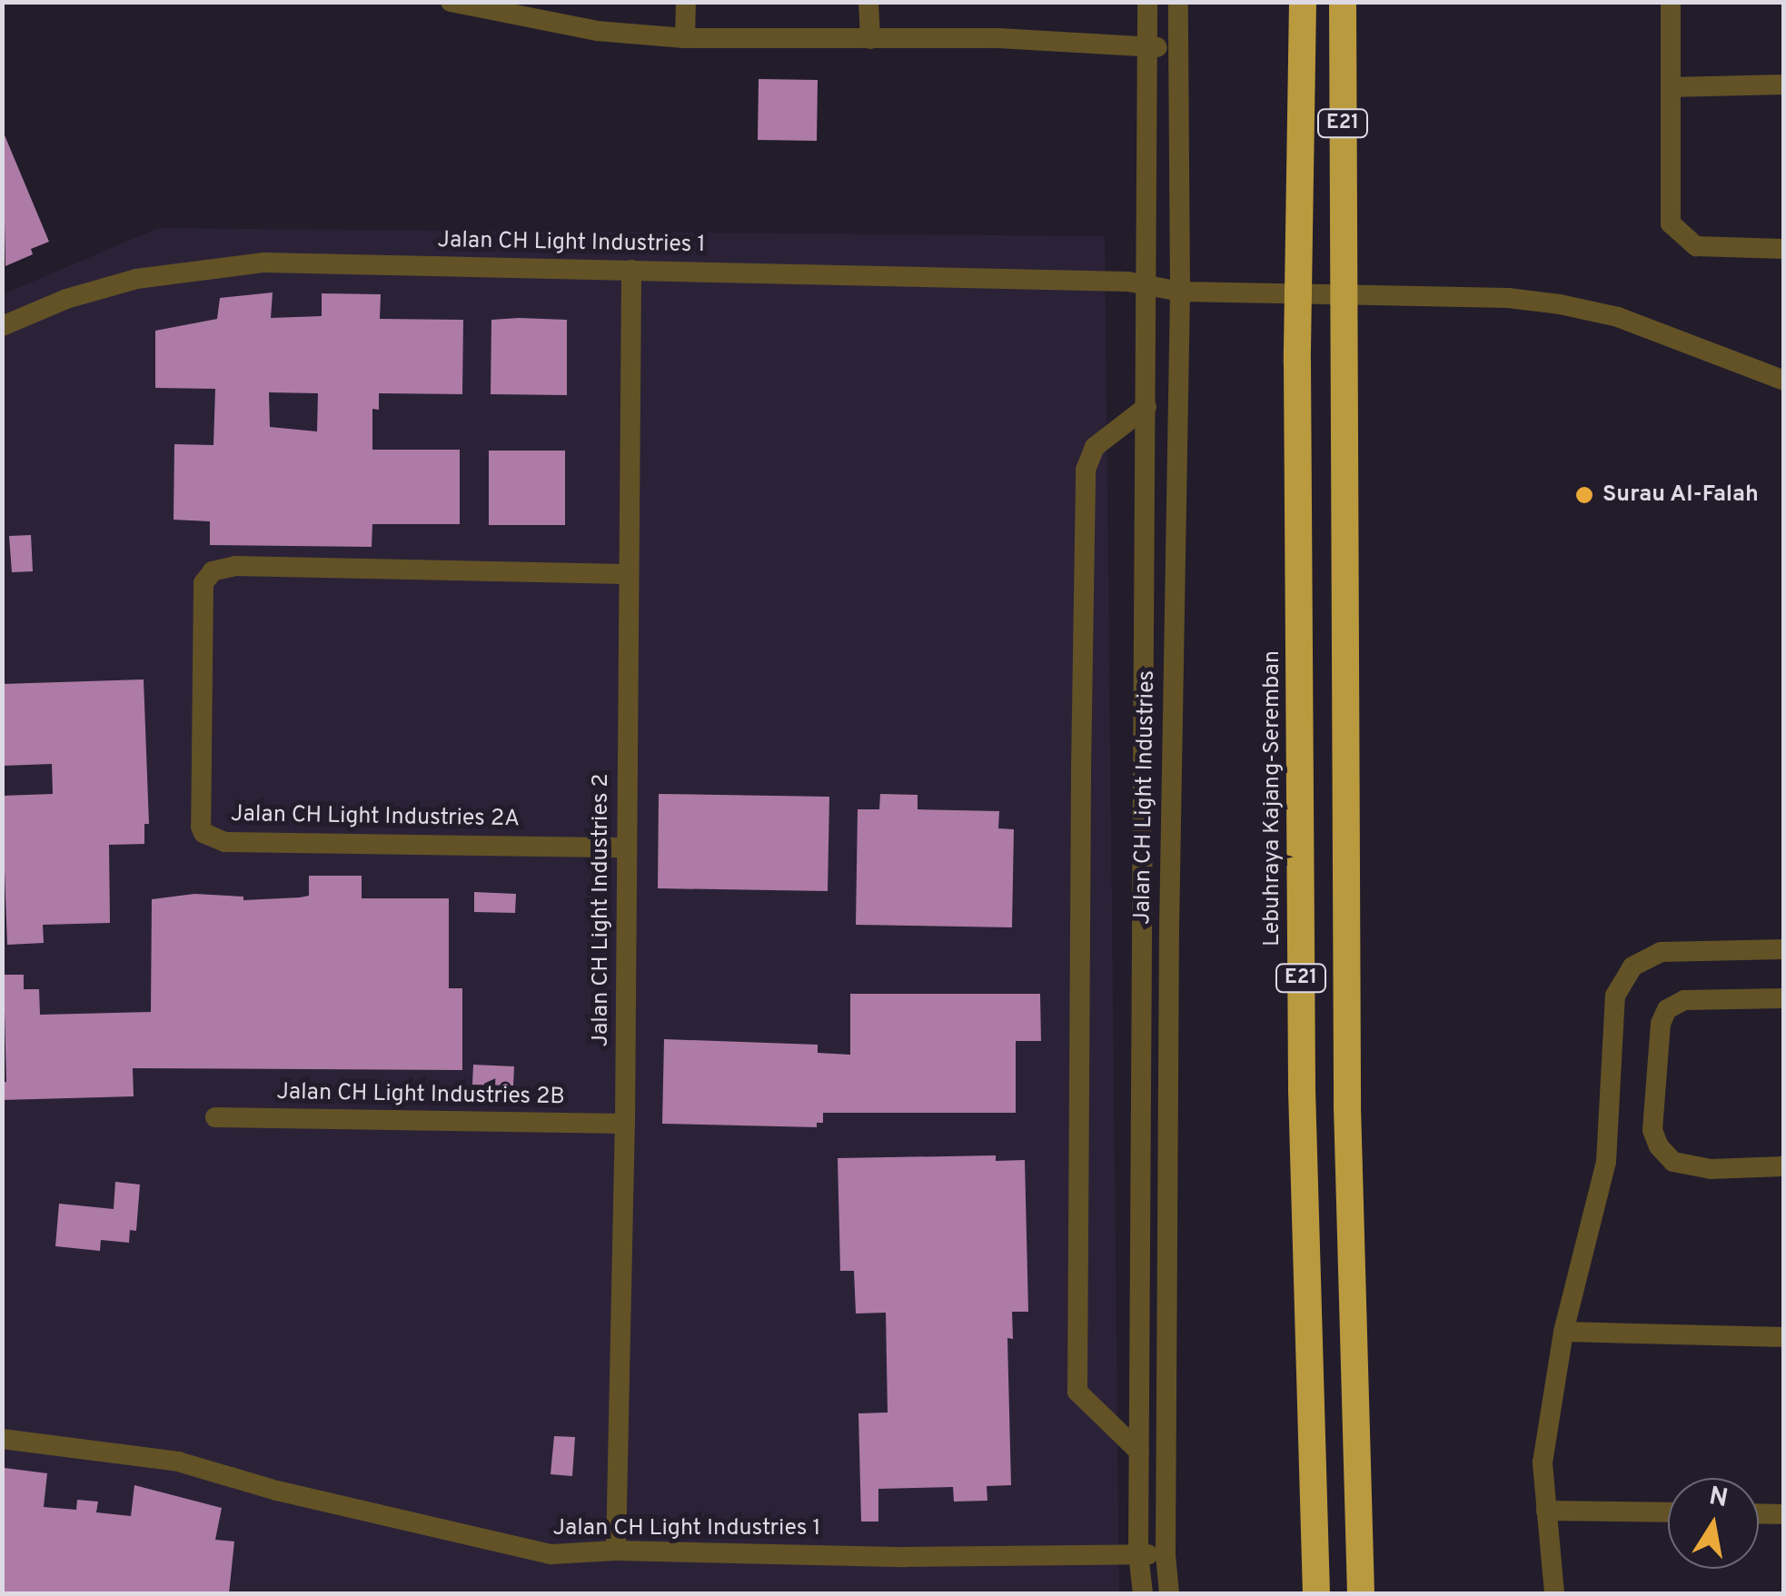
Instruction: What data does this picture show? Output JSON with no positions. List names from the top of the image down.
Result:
{
  "streets": {
    "highway": ["E21", "Lebuhraya Kajang-Seremban"],
    "street": [
      "Jalan CH Light Industries 1",
      "Jalan CH Light Industries",
      "Jalan CH Light Industries 2A",
      "Jalan CH Light Industries 2",
      "Jalan CH Light Industries 2B"
    ]
  },
  "crossings": [
    ["Jalan CH Light Industries 1", "Jalan CH Light Industries"],
    ["Jalan CH Light Industries 1", "Jalan CH Light Industries 2"],
    ["Jalan CH Light Industries 2A", "Jalan CH Light Industries 2"],
    ["Jalan CH Light Industries 2", "Jalan CH Light Industries 2B"]
  ],
  "places": ["Surau Al-Falah"],
  "north": "top"
}
